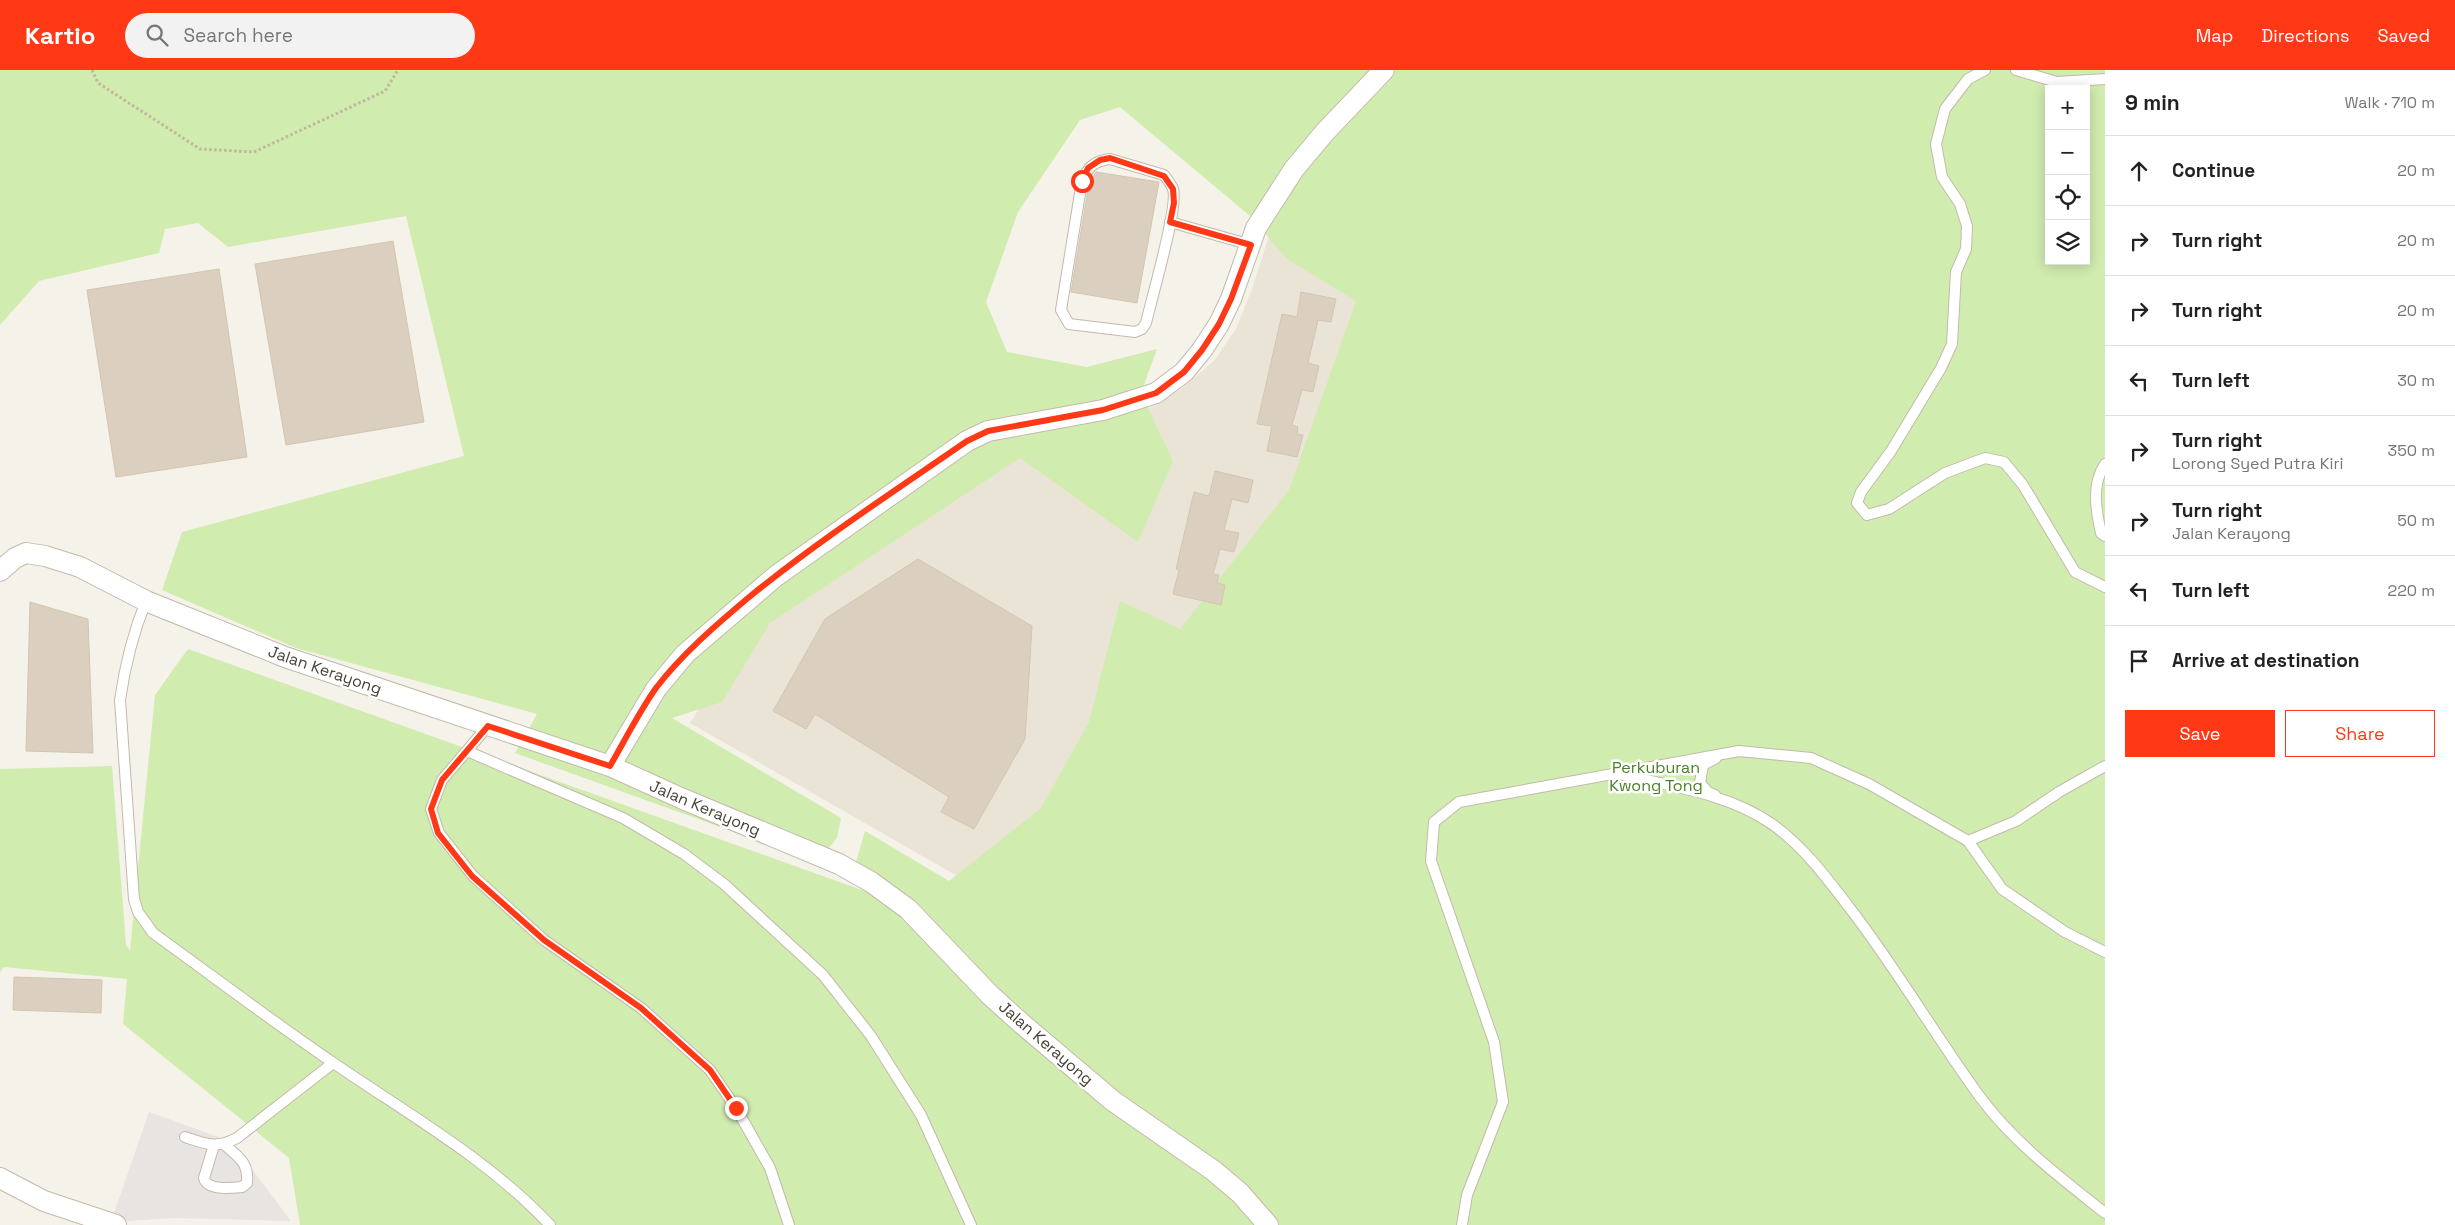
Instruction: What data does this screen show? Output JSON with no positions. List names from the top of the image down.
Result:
{
  "streets": {
    "street": ["Jalan Kerayong"]
  },
  "parks": ["Perkuburan Kwong Tong"],
  "page": {
    "header": "Kartio",
    "search": "Search here",
    "nav": ["Map", "Directions", "Saved"],
    "heading": ["9 min", "Walk · 710 m"],
    "map_buttons": ["+", "−"],
    "list": [
      ["Continue", "20 m"],
      ["Turn right", "20 m"],
      ["Turn right", "20 m"],
      ["Turn left", "30 m"],
      ["Turn right", "Lorong Syed Putra Kiri", "350 m"],
      ["Turn right", "Jalan Kerayong", "50 m"],
      ["Turn left", "220 m"],
      "Arrive at destination"
    ],
    "buttons": ["Save", "Share"]
  }
}
